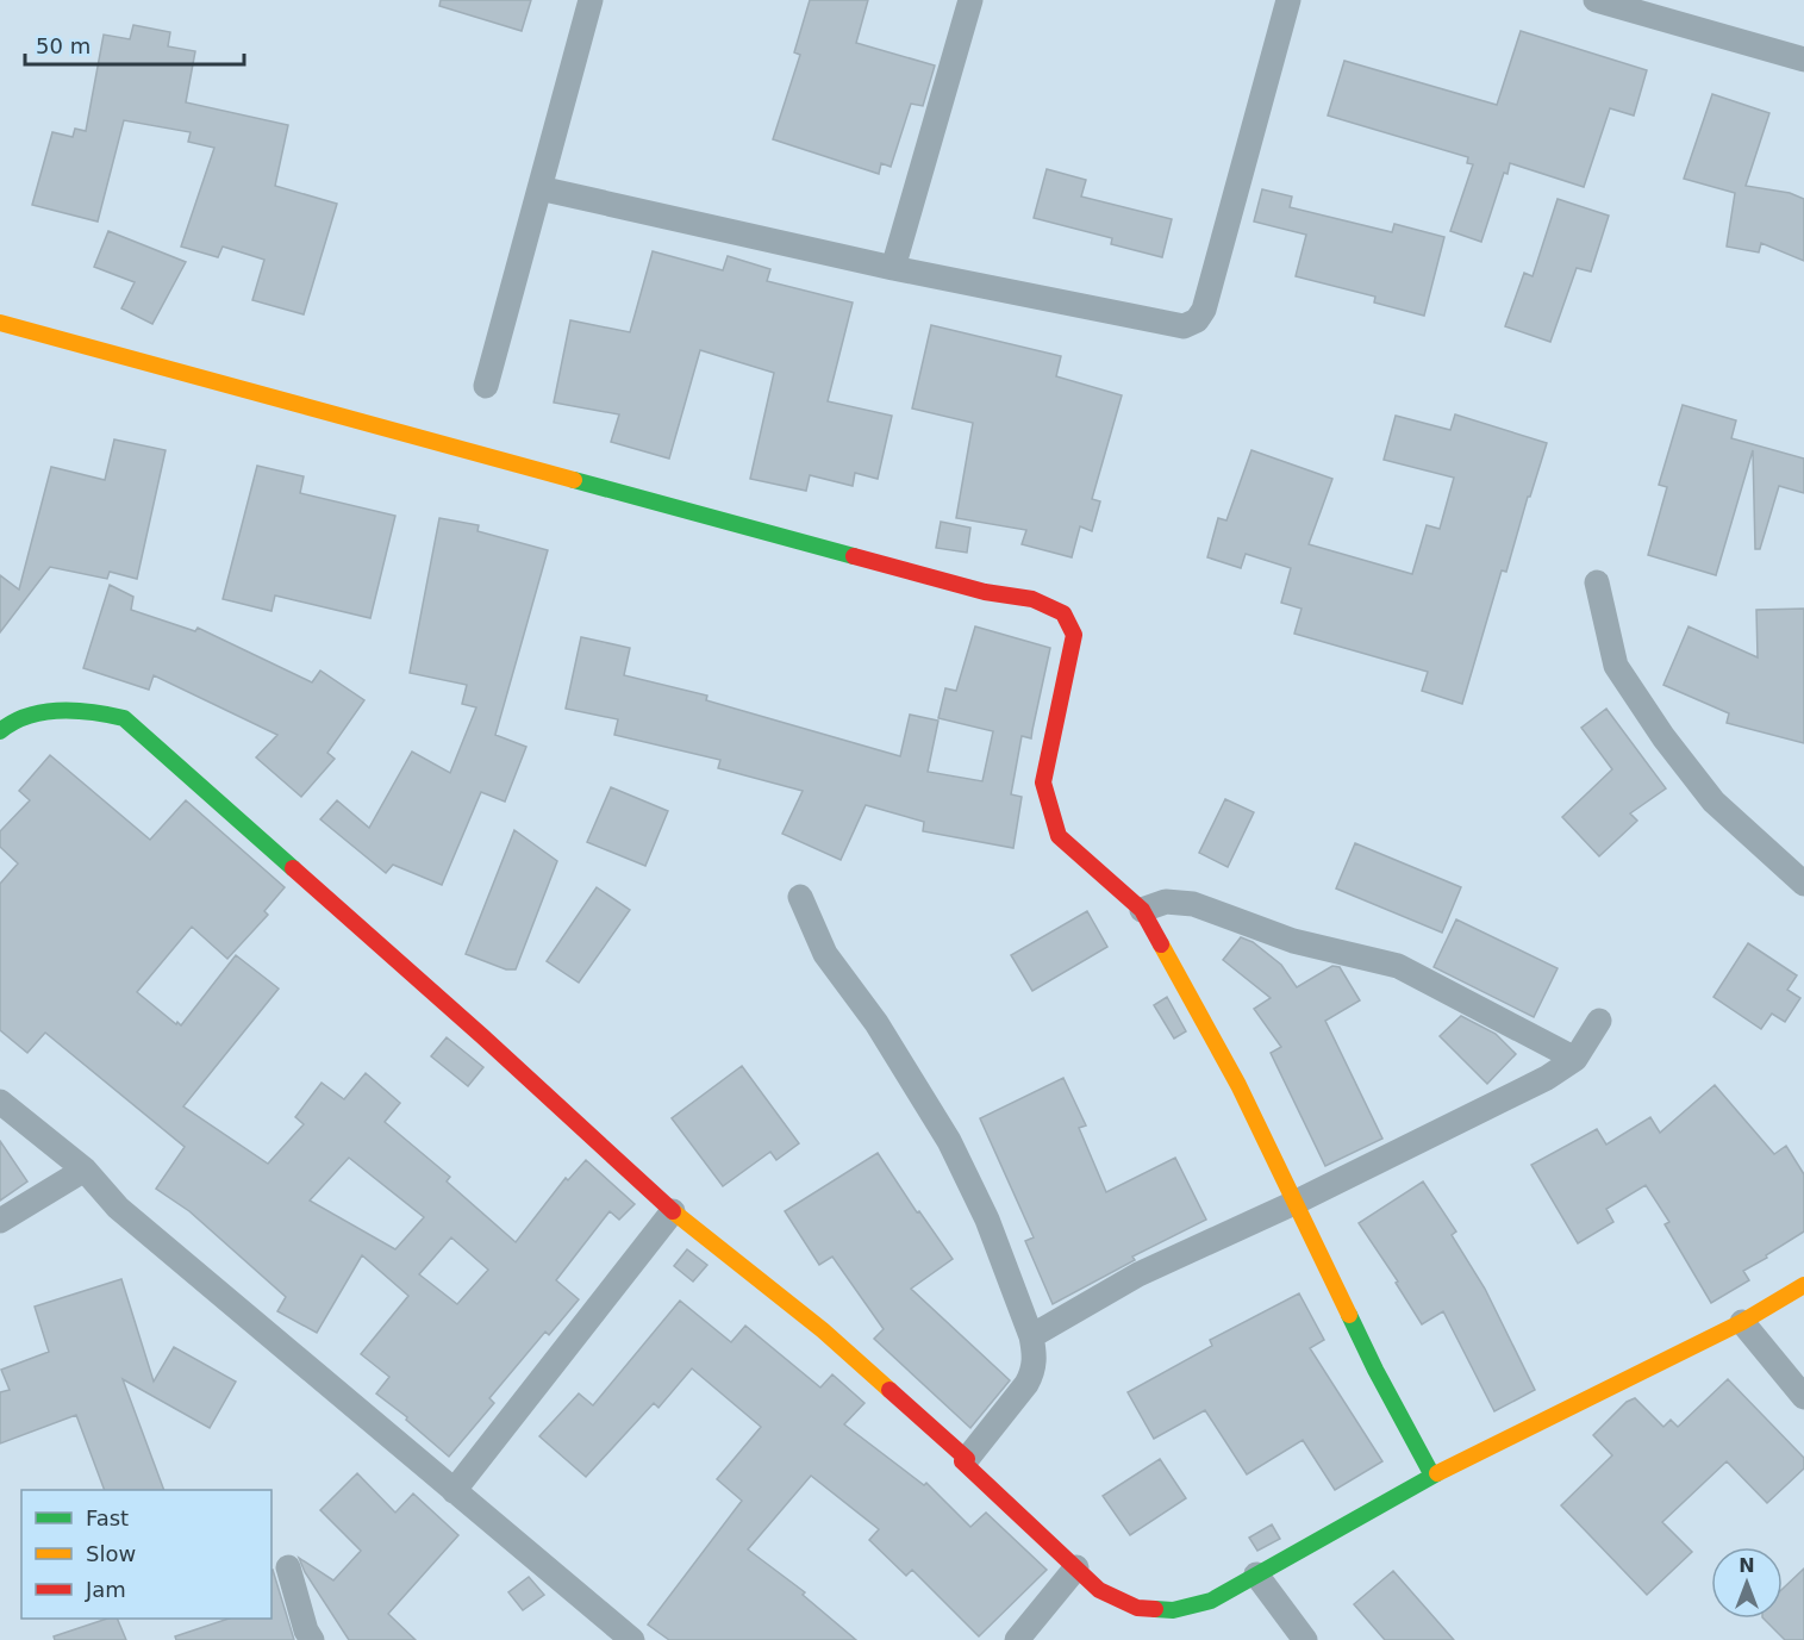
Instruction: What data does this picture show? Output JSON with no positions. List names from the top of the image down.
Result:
{
  "legend": ["Fast", "Slow", "Jam"],
  "scale_bar": "50 m",
  "north": "top"
}
